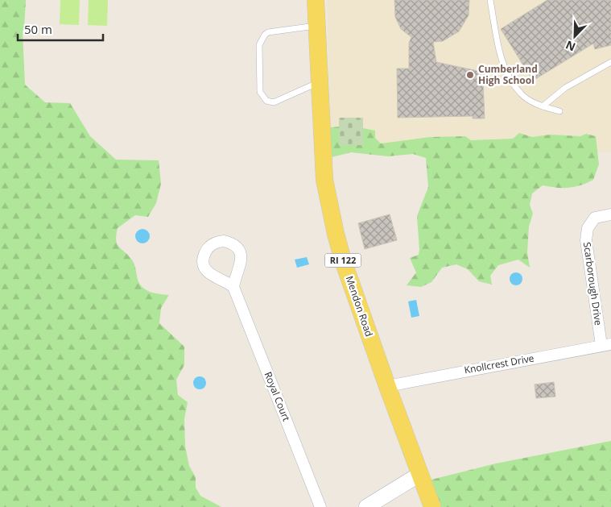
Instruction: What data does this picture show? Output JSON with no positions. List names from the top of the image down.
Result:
{
  "streets": {
    "main road": ["RI 122", "Mendon Road"],
    "street": ["Scarborough Drive", "Knollcrest Drive", "Royal Court"]
  },
  "crossings": [
    ["Scarborough Drive", "Knollcrest Drive"],
    ["Mendon Road", "Knollcrest Drive"]
  ],
  "places": ["Cumberland High School"],
  "scale_bar": "50 m",
  "north": "bottom left"
}
